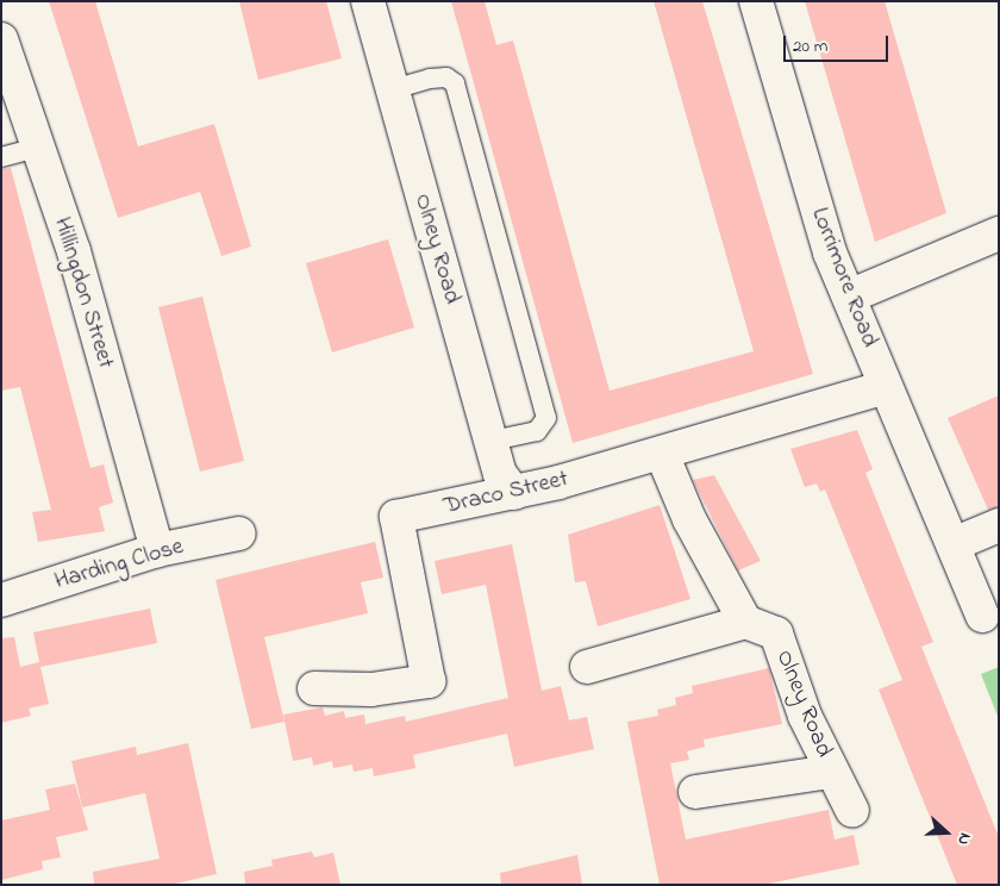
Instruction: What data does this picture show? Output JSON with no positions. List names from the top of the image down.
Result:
{
  "streets": {
    "street": [
      "Olney Road",
      "Lorrimore Road",
      "Hillingdon Street",
      "Draco Street",
      "Harding Close"
    ]
  },
  "crossings": [
    ["Olney Road", "Draco Street"],
    ["Lorrimore Road", "Draco Street"],
    ["Hillingdon Street", "Harding Close"]
  ],
  "scale_bar": "20 m",
  "north": "right"
}
